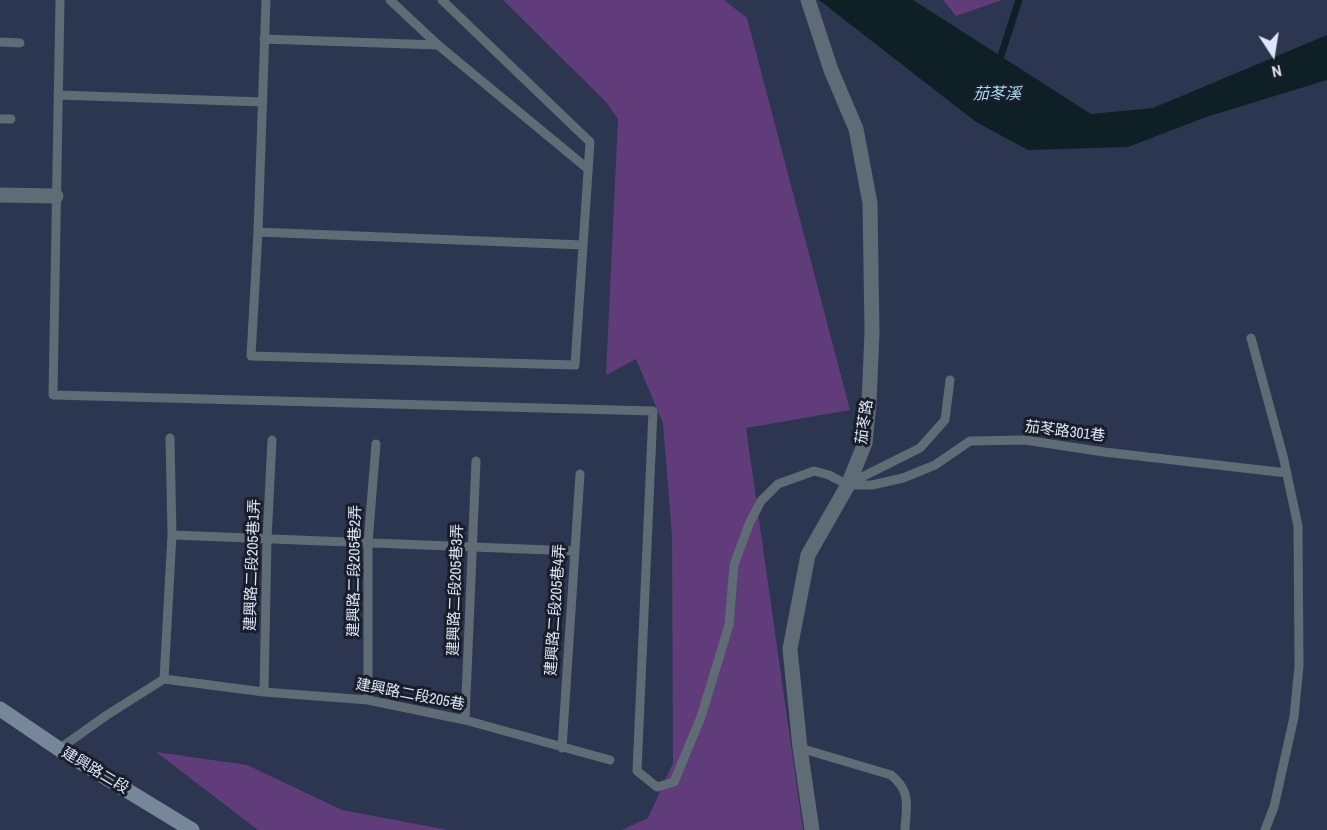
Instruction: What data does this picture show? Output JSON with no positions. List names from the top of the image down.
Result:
{
  "streets": {
    "street": ["茄苳路", "建興路二段"],
    "lane": [
      "茄苳路301巷",
      "建興路二段205巷1弄",
      "建興路二段205巷2弄",
      "建興路二段205巷3弄",
      "建興路二段205巷4弄",
      "建興路二段205巷"
    ]
  },
  "crossings": [
    ["茄苳路", "茄苳路301巷"],
    ["建興路二段205巷1弄", "建興路二段205巷"],
    ["建興路二段205巷2弄", "建興路二段205巷"],
    ["建興路二段205巷3弄", "建興路二段205巷"],
    ["建興路二段205巷4弄", "建興路二段205巷"]
  ],
  "water": ["茄苳溪"],
  "north": "bottom"
}
